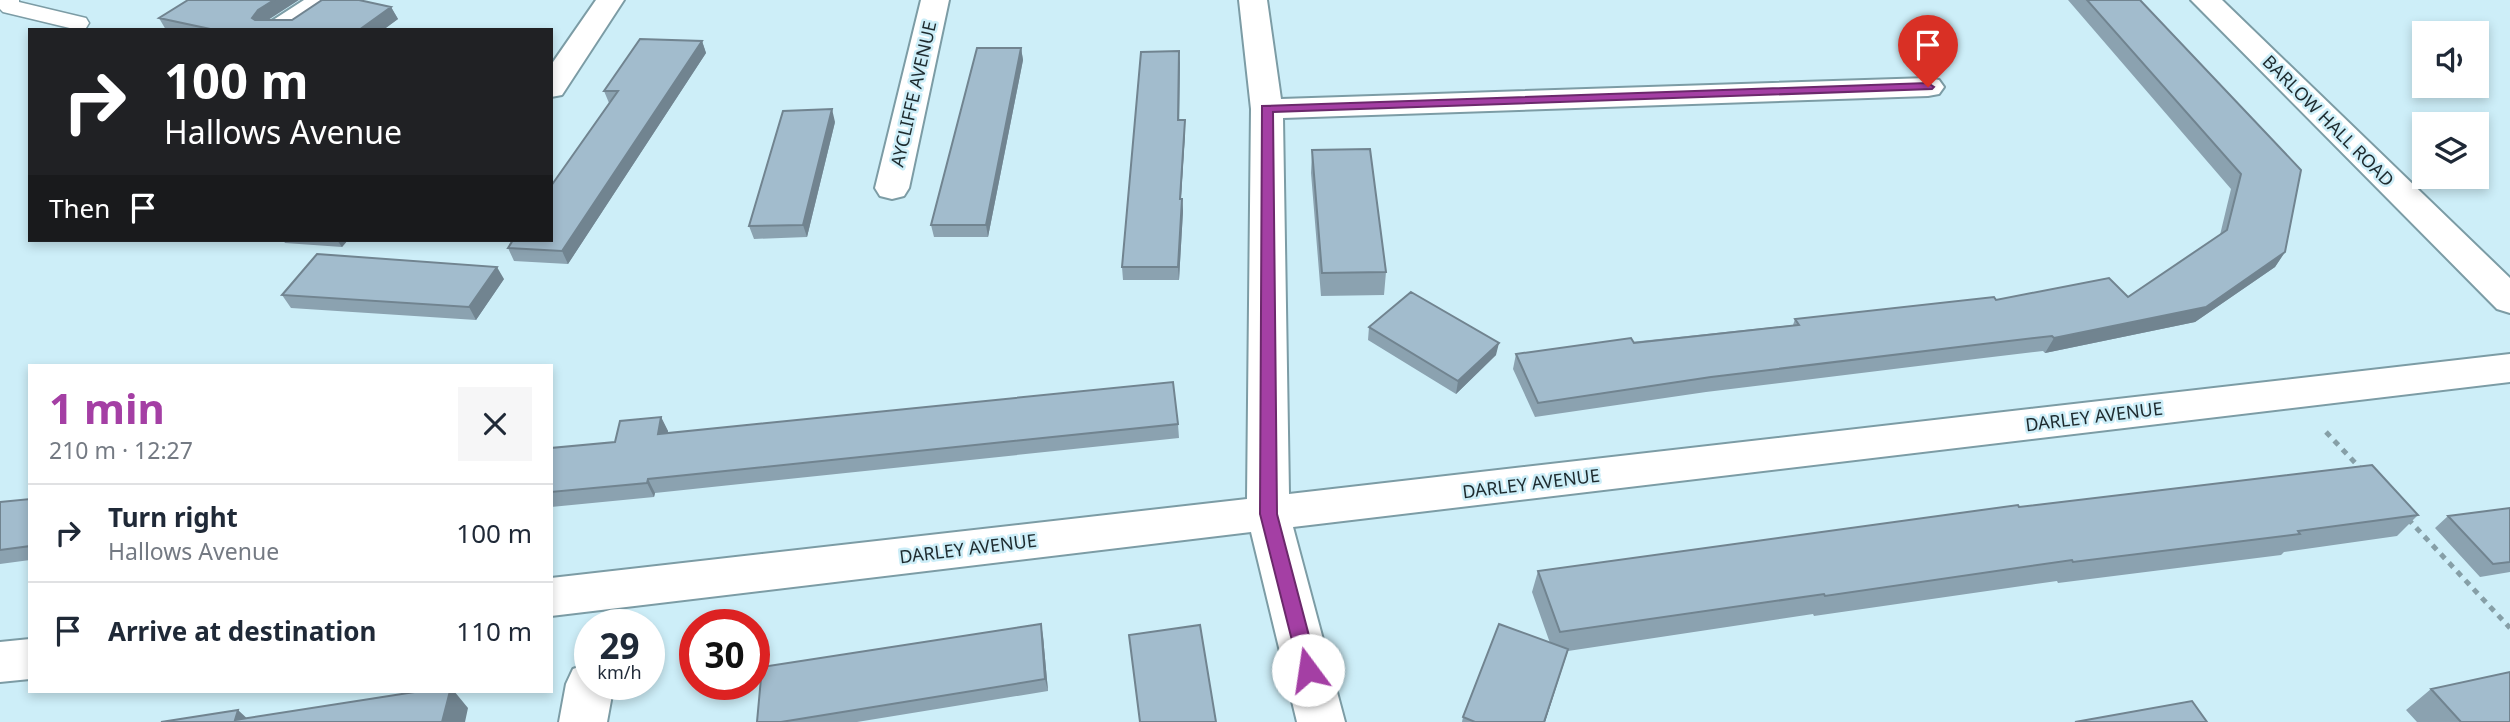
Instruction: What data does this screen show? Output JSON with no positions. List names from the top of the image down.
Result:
{
  "streets": {
    "street": ["AYCLIFFE AVENUE", "BARLOW HALL ROAD", "DARLEY AVENUE"]
  },
  "page": {
    "turn": ["100 m", "Hallows Avenue"],
    "then": "Then",
    "heading": ["1 min", "210 m · 12:27"],
    "list": [
      {
        "name": "Turn right",
        "note": "Hallows Avenue",
        "value": "100 m"
      },
      {
        "name": "Arrive at destination",
        "value": "110 m"
      }
    ],
    "speed": "29 km/h",
    "limit": "30"
  }
}
